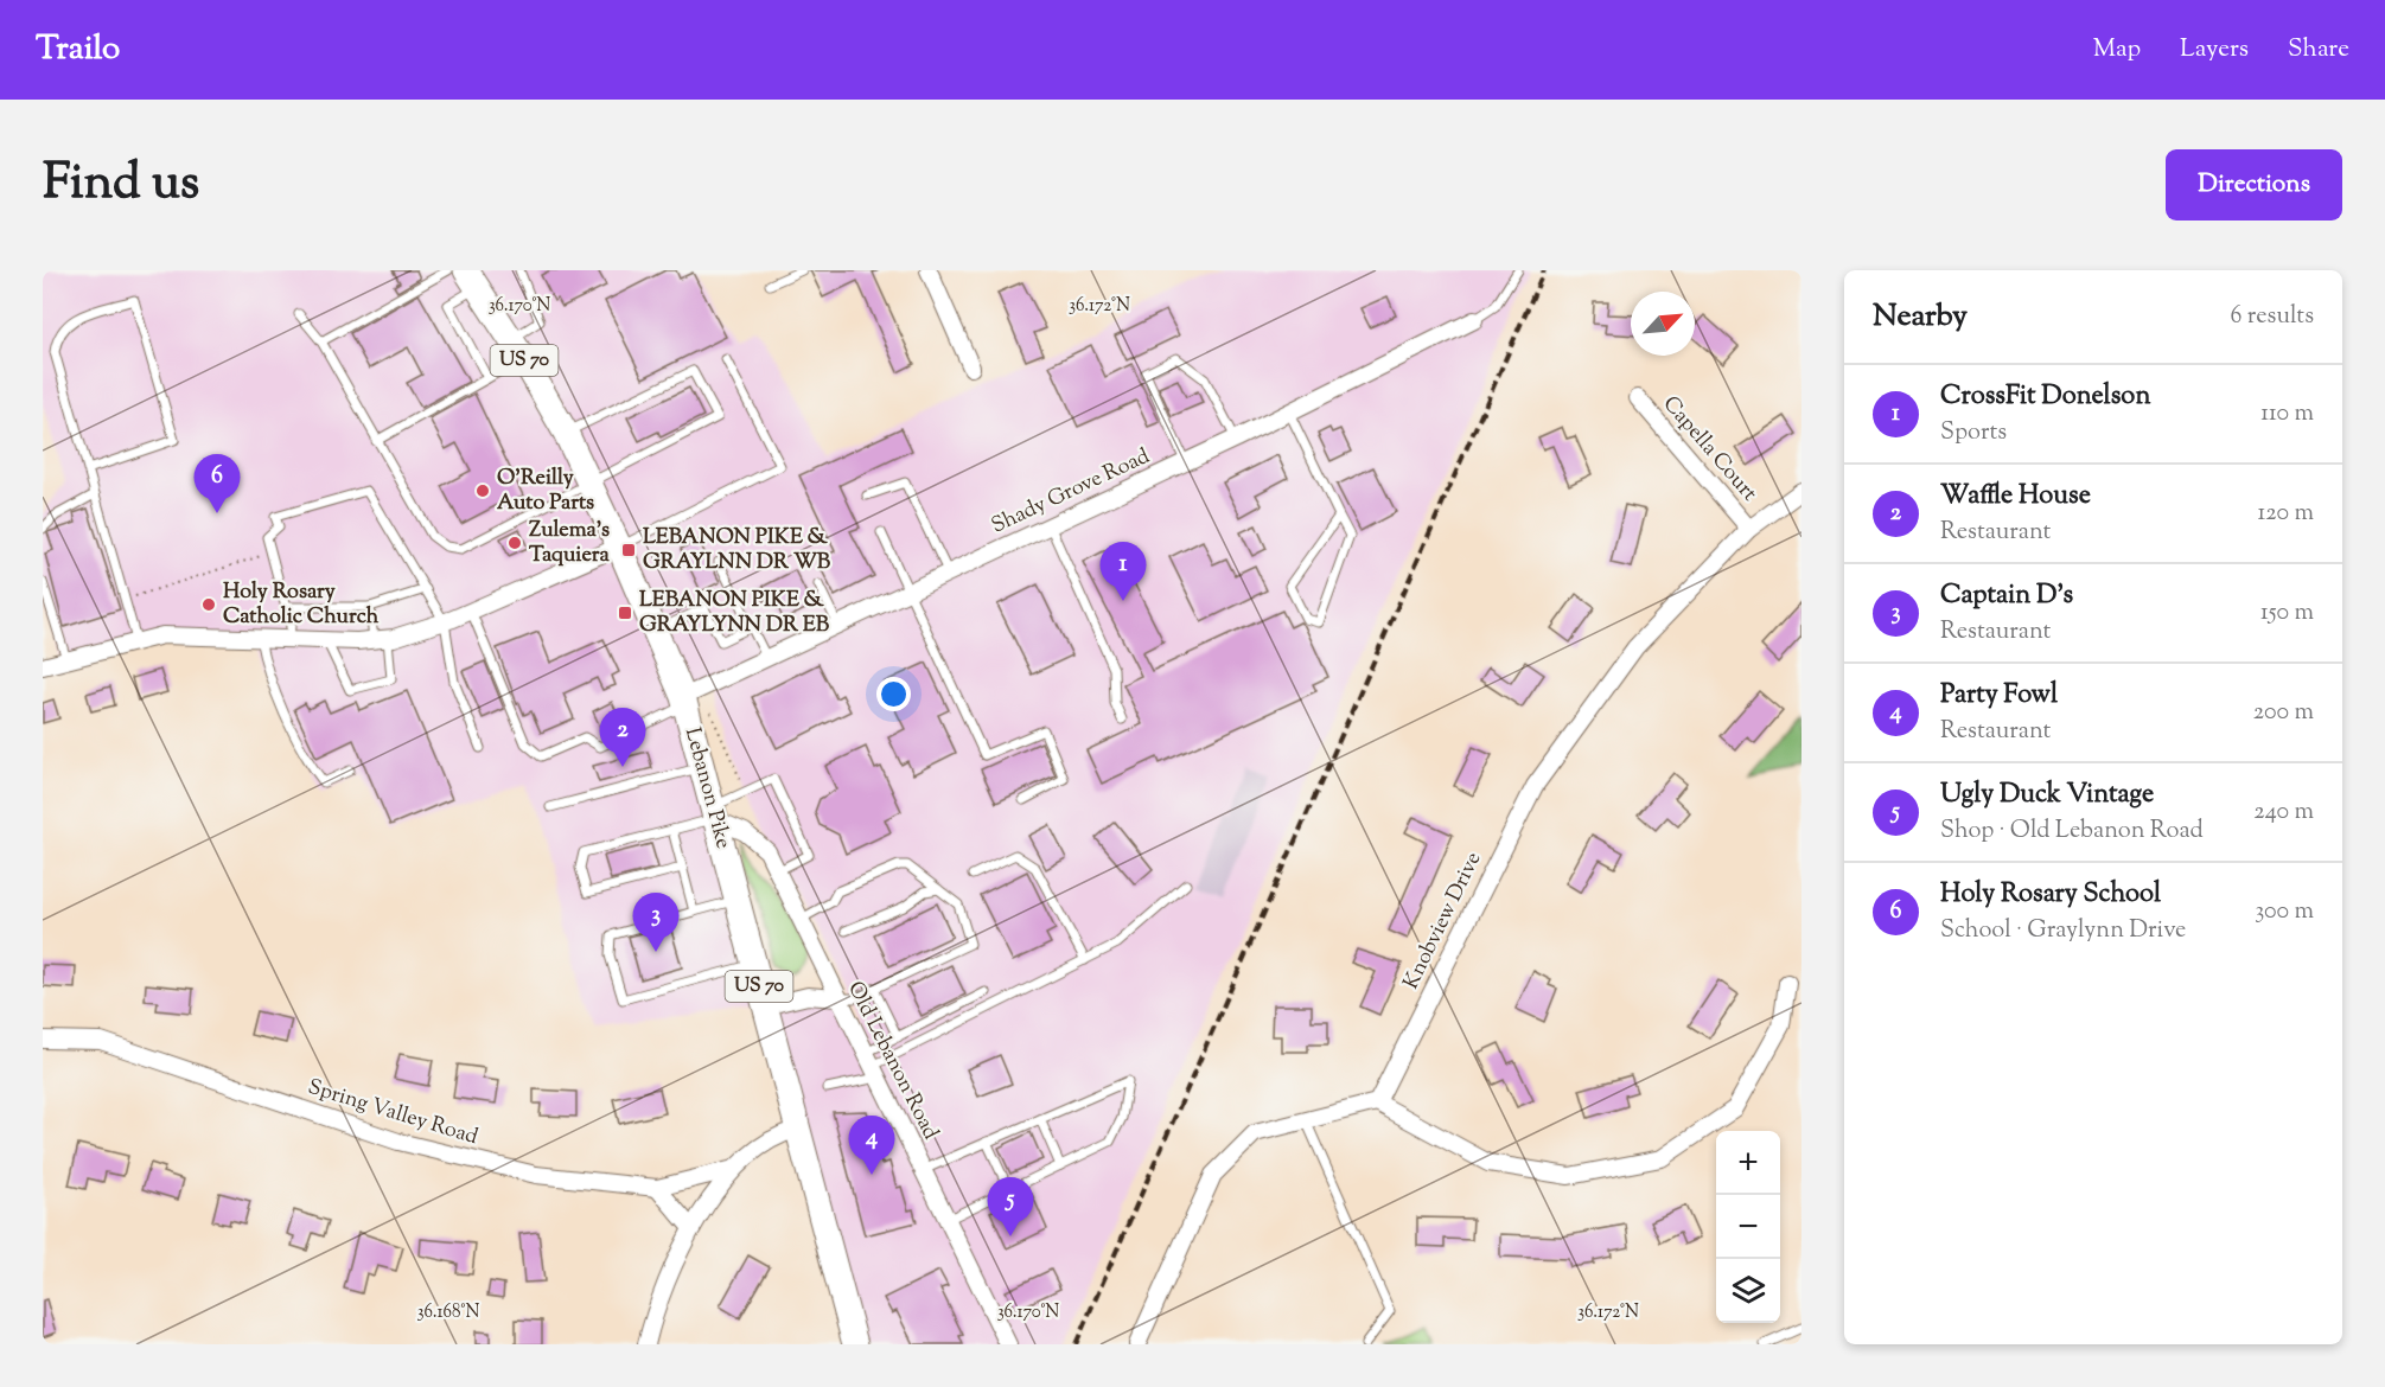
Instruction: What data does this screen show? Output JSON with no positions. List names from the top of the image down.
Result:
{
  "streets": {
    "main road": ["US 70", "Lebanon Pike"],
    "street": [
      "Capella Court",
      "Shady Grove Road",
      "Knobview Drive",
      "Old Lebanon Road",
      "Spring Valley Road"
    ]
  },
  "crossings": [
    ["Capella Court", "Knobview Drive"],
    ["Shady Grove Road", "Lebanon Pike"],
    ["Lebanon Pike", "Old Lebanon Road"]
  ],
  "places": {
    "other": ["O'Reilly Auto Parts", "Zulema's Taquiera", "Holy Rosary Catholic Church"],
    "transit": ["LEBANON PIKE & GRAYLNN DR WB", "LEBANON PIKE & GRAYLYNN DR EB"]
  },
  "north": "top right",
  "page": {
    "header": "Trailo",
    "nav": ["Map", "Layers", "Share"],
    "title": "Find us",
    "buttons": "Directions",
    "heading": ["Nearby", "6 results"],
    "list": [
      {
        "mark": "1",
        "name": "CrossFit Donelson",
        "note": "Sports",
        "value": "110 m"
      },
      {
        "mark": "2",
        "name": "Waffle House",
        "note": "Restaurant",
        "value": "120 m"
      },
      {
        "mark": "3",
        "name": "Captain D's",
        "note": "Restaurant",
        "value": "150 m"
      },
      {
        "mark": "4",
        "name": "Party Fowl",
        "note": "Restaurant",
        "value": "200 m"
      },
      {
        "mark": "5",
        "name": "Ugly Duck Vintage",
        "note": "Shop · Old Lebanon Road",
        "value": "240 m"
      },
      {
        "mark": "6",
        "name": "Holy Rosary School",
        "note": "School · Graylynn Drive",
        "value": "300 m"
      }
    ],
    "pins": [
      "6",
      "1",
      "2",
      "3",
      "4",
      "5"
    ],
    "map_buttons": ["+", "−"]
  },
  "coordinates": ["36.170°N", "36.172°N", "36.168°N"]
}
